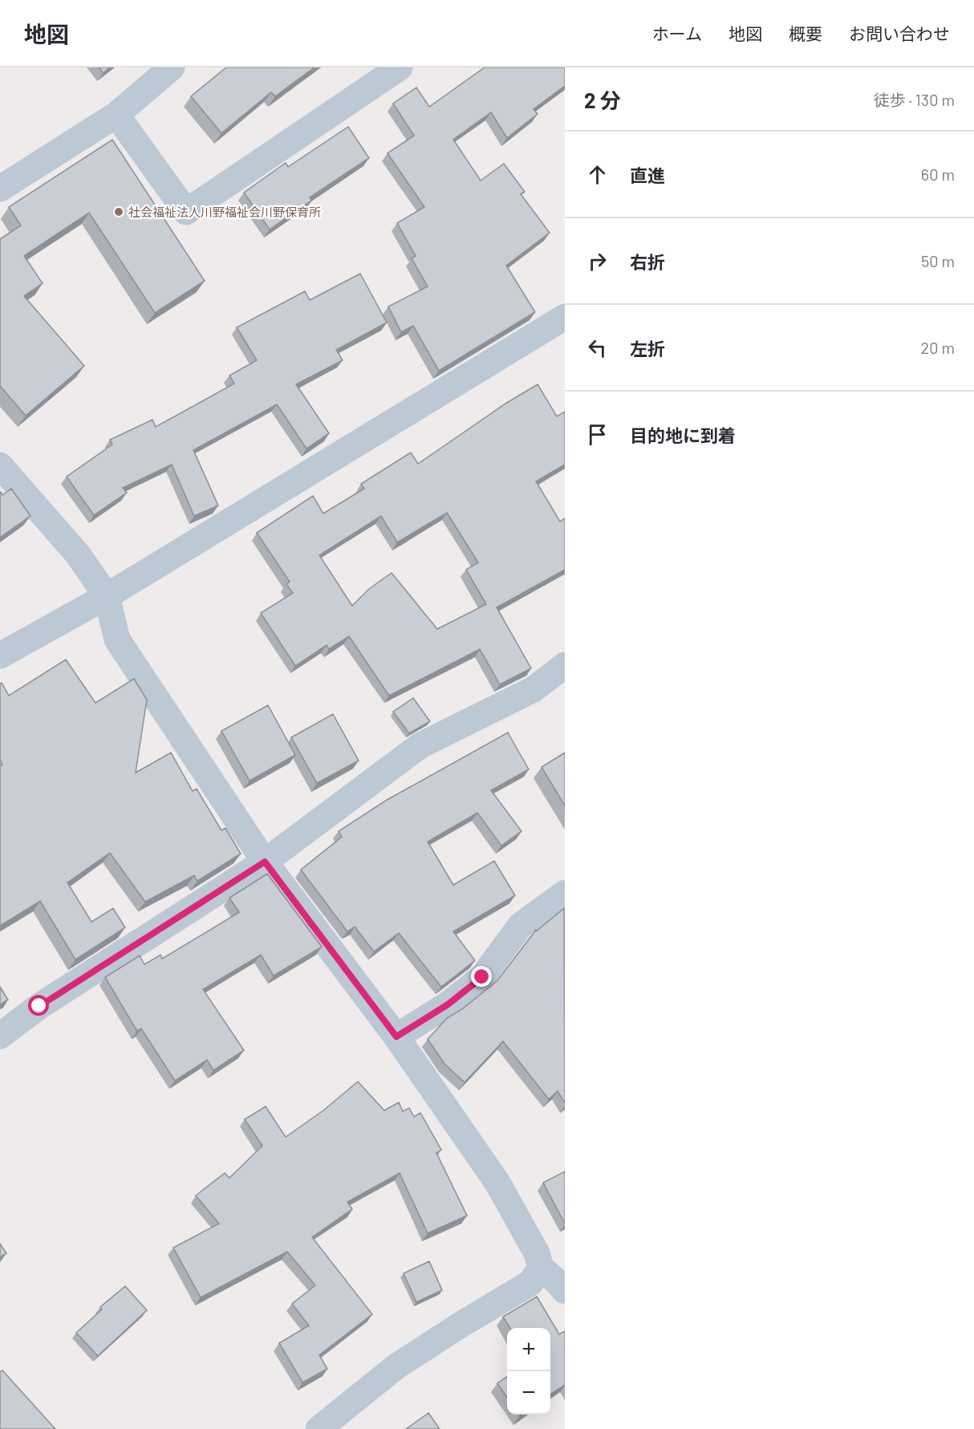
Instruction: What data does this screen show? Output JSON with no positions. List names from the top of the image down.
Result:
{
  "places": ["社会福祉法人川野福祉会川野保育所"],
  "page": {
    "header": "地図",
    "nav": [
      "ホーム",
      "地図",
      "概要",
      "お問い合わせ"
    ],
    "heading": ["2 分", "徒歩 · 130 m"],
    "list": [
      ["直進", "60 m"],
      ["右折", "50 m"],
      ["左折", "20 m"],
      "目的地に到着"
    ],
    "map_buttons": ["+", "−"]
  }
}
